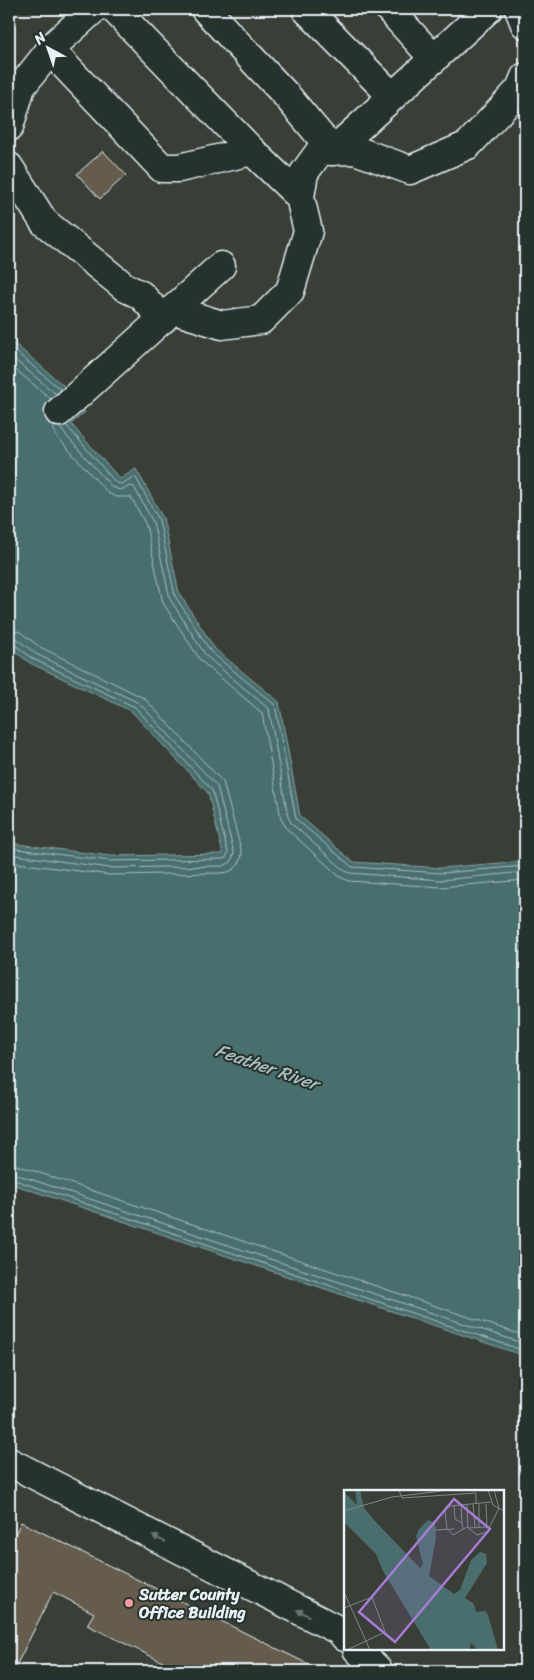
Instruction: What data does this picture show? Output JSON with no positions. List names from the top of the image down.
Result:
{
  "water": ["Feather River"],
  "places": ["Sutter County Office Building"],
  "north": "top left"
}
